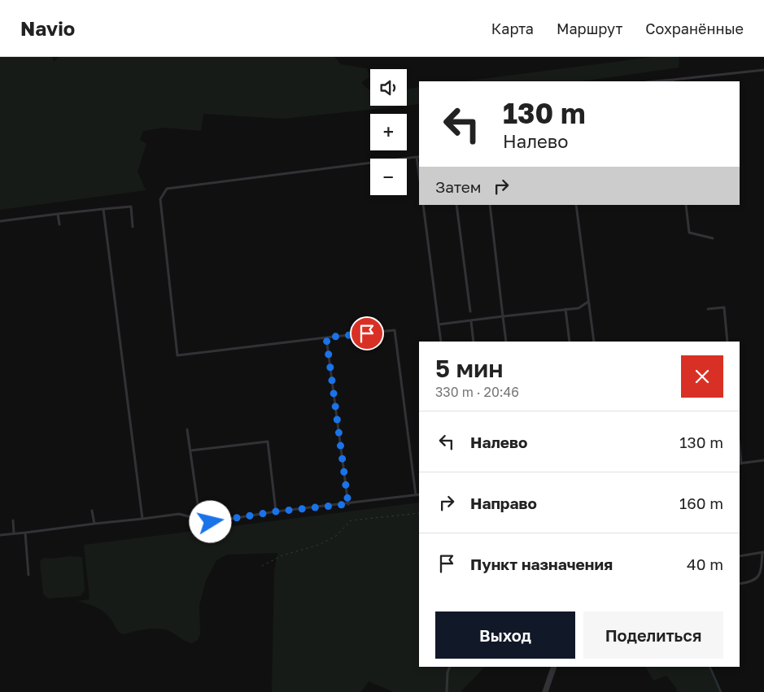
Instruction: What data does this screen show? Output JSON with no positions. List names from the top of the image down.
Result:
{
  "page": {
    "header": "Navio",
    "nav": ["Карта", "Маршрут", "Сохранённые"],
    "map_buttons": ["+", "−"],
    "turn": ["130 m", "Налево"],
    "then": "Затем",
    "heading": ["5 мин", "330 m · 20:46"],
    "list": [
      {
        "name": "Налево",
        "value": "130 m"
      },
      {
        "name": "Направо",
        "value": "160 m"
      },
      {
        "name": "Пункт назначения",
        "value": "40 m"
      }
    ],
    "buttons": ["Выход", "Поделиться"]
  }
}
